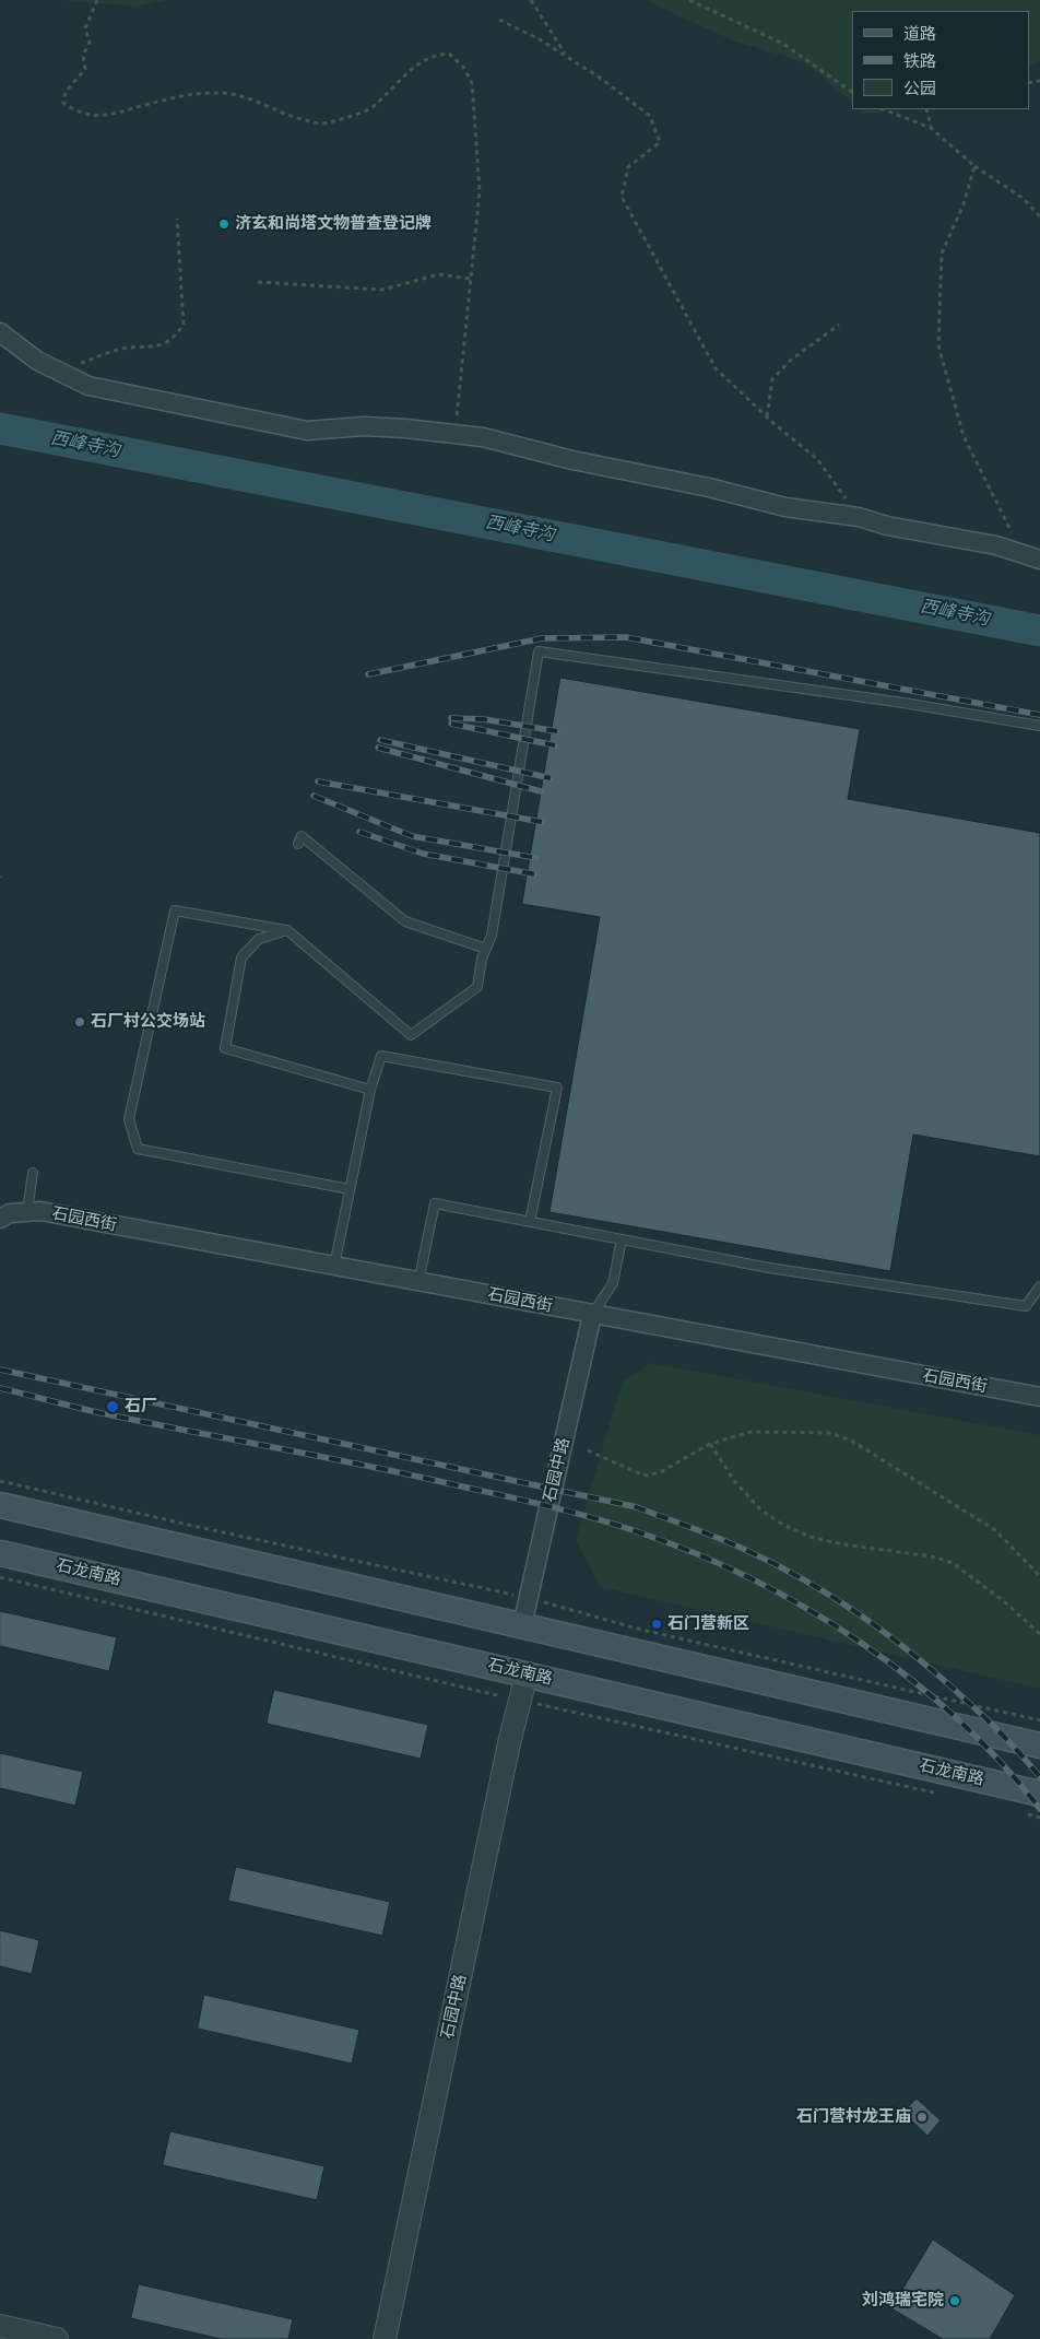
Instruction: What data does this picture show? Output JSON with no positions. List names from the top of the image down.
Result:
{
  "streets": {
    "main road": ["石龙南路"],
    "street": ["石园西街", "石园中路"]
  },
  "crossings": [
    ["石园西街", "石园中路"],
    ["石园中路", "石龙南路"]
  ],
  "water": ["西峰寺沟"],
  "places": [
    "济玄和尚塔文物普查登记牌",
    "石厂村公交场站",
    "石厂",
    "石门营新区",
    "石门营村龙王庙",
    "刘鸿瑞宅院"
  ],
  "legend": ["道路", "铁路", "公园"]
}
